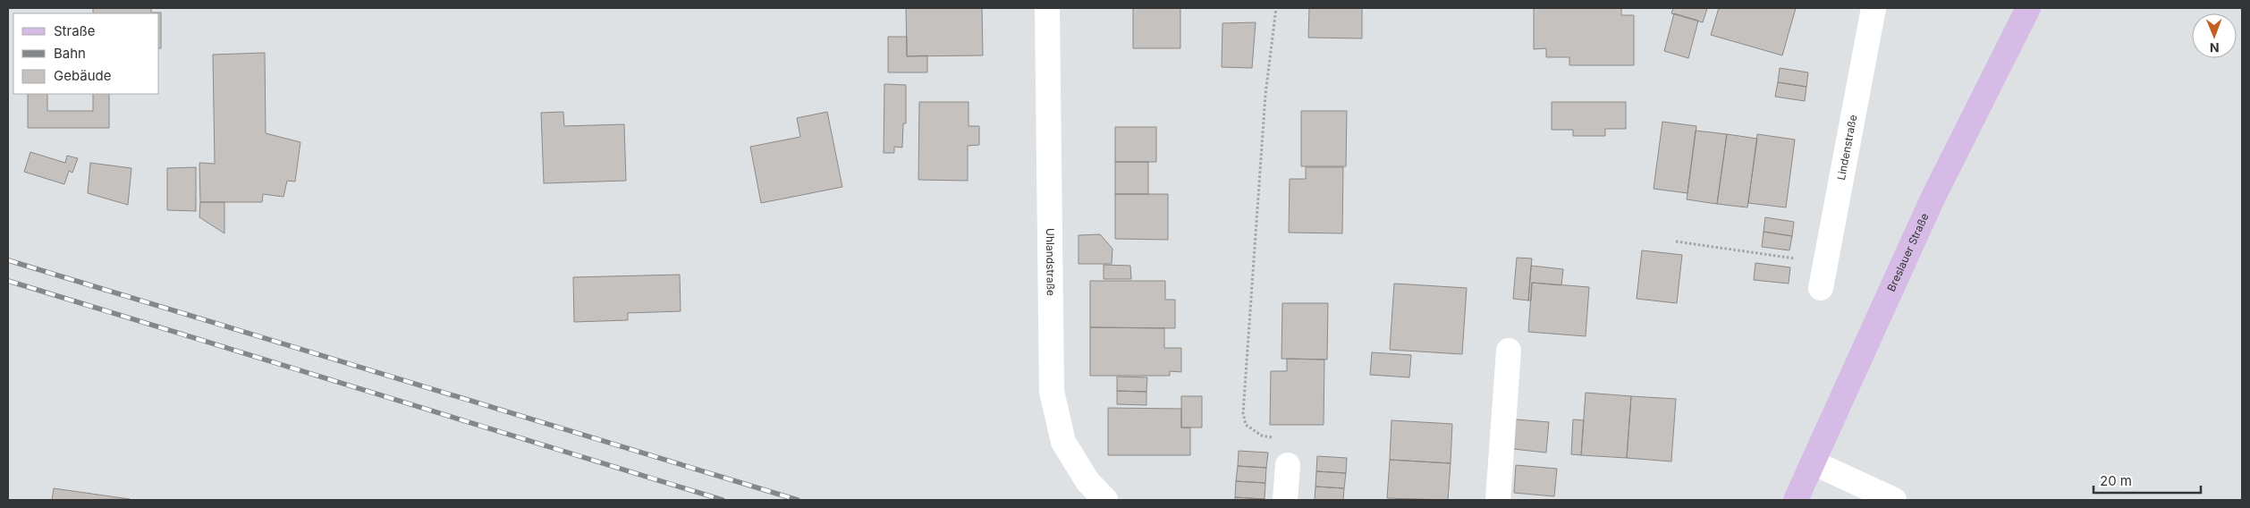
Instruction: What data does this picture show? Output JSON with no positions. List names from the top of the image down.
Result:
{
  "streets": {
    "main road": ["Breslauer Straße"],
    "street": ["Lindenstraße", "Uhlandstraße"]
  },
  "legend": ["Straße", "Bahn", "Gebäude"],
  "scale_bar": "20 m",
  "north": "bottom"
}
